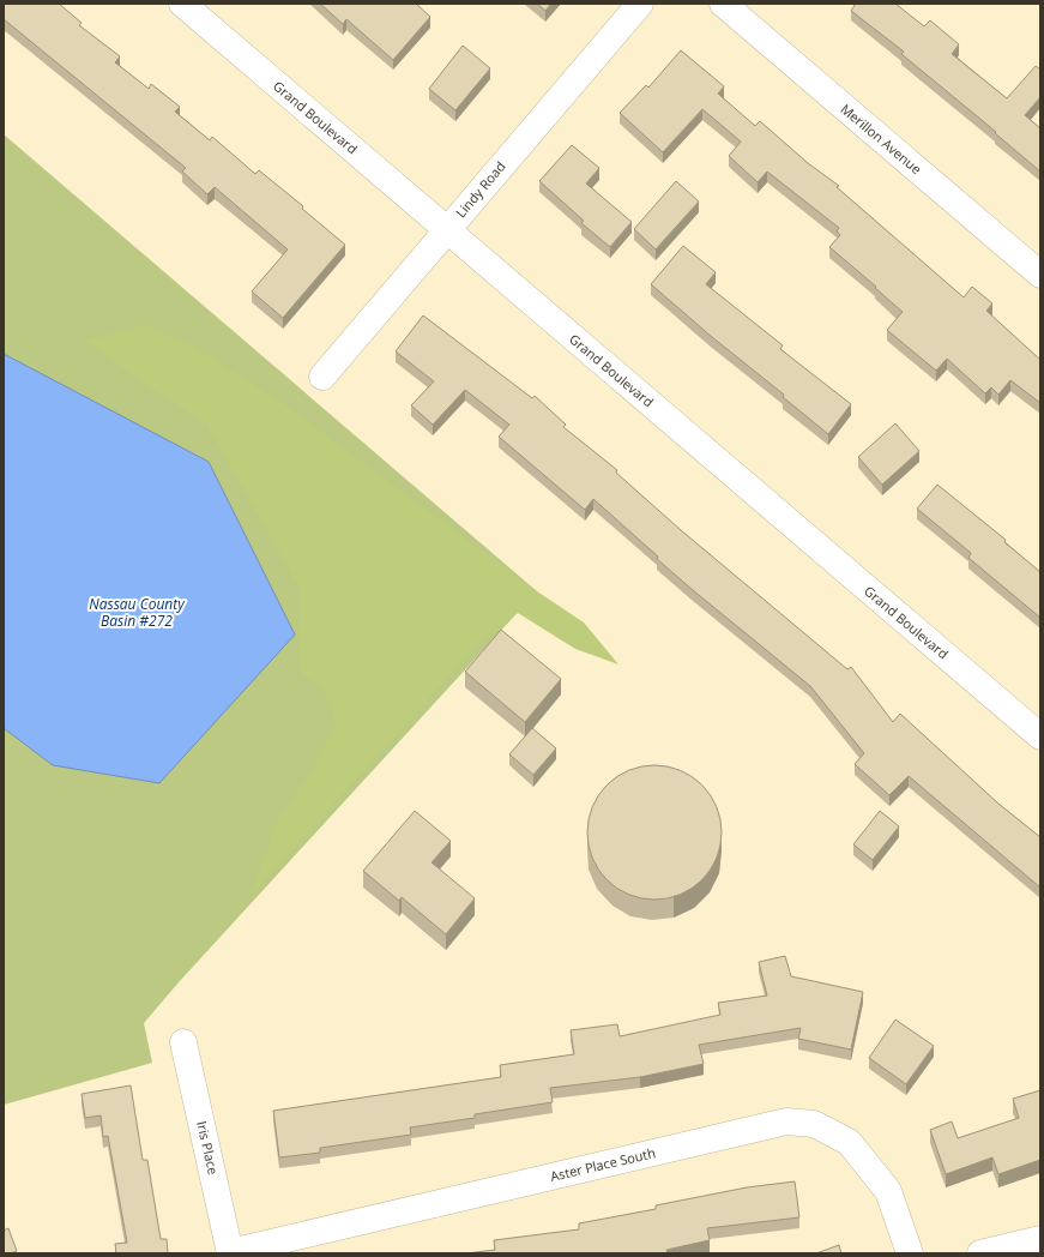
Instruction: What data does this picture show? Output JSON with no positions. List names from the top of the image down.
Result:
{
  "streets": {
    "street": [
      "Grand Boulevard",
      "Merillon Avenue",
      "Lindy Road",
      "Iris Place",
      "Aster Place South"
    ]
  },
  "crossings": [
    ["Grand Boulevard", "Lindy Road"],
    ["Iris Place", "Aster Place South"]
  ],
  "water": ["Nassau County Basin #272"]
}
